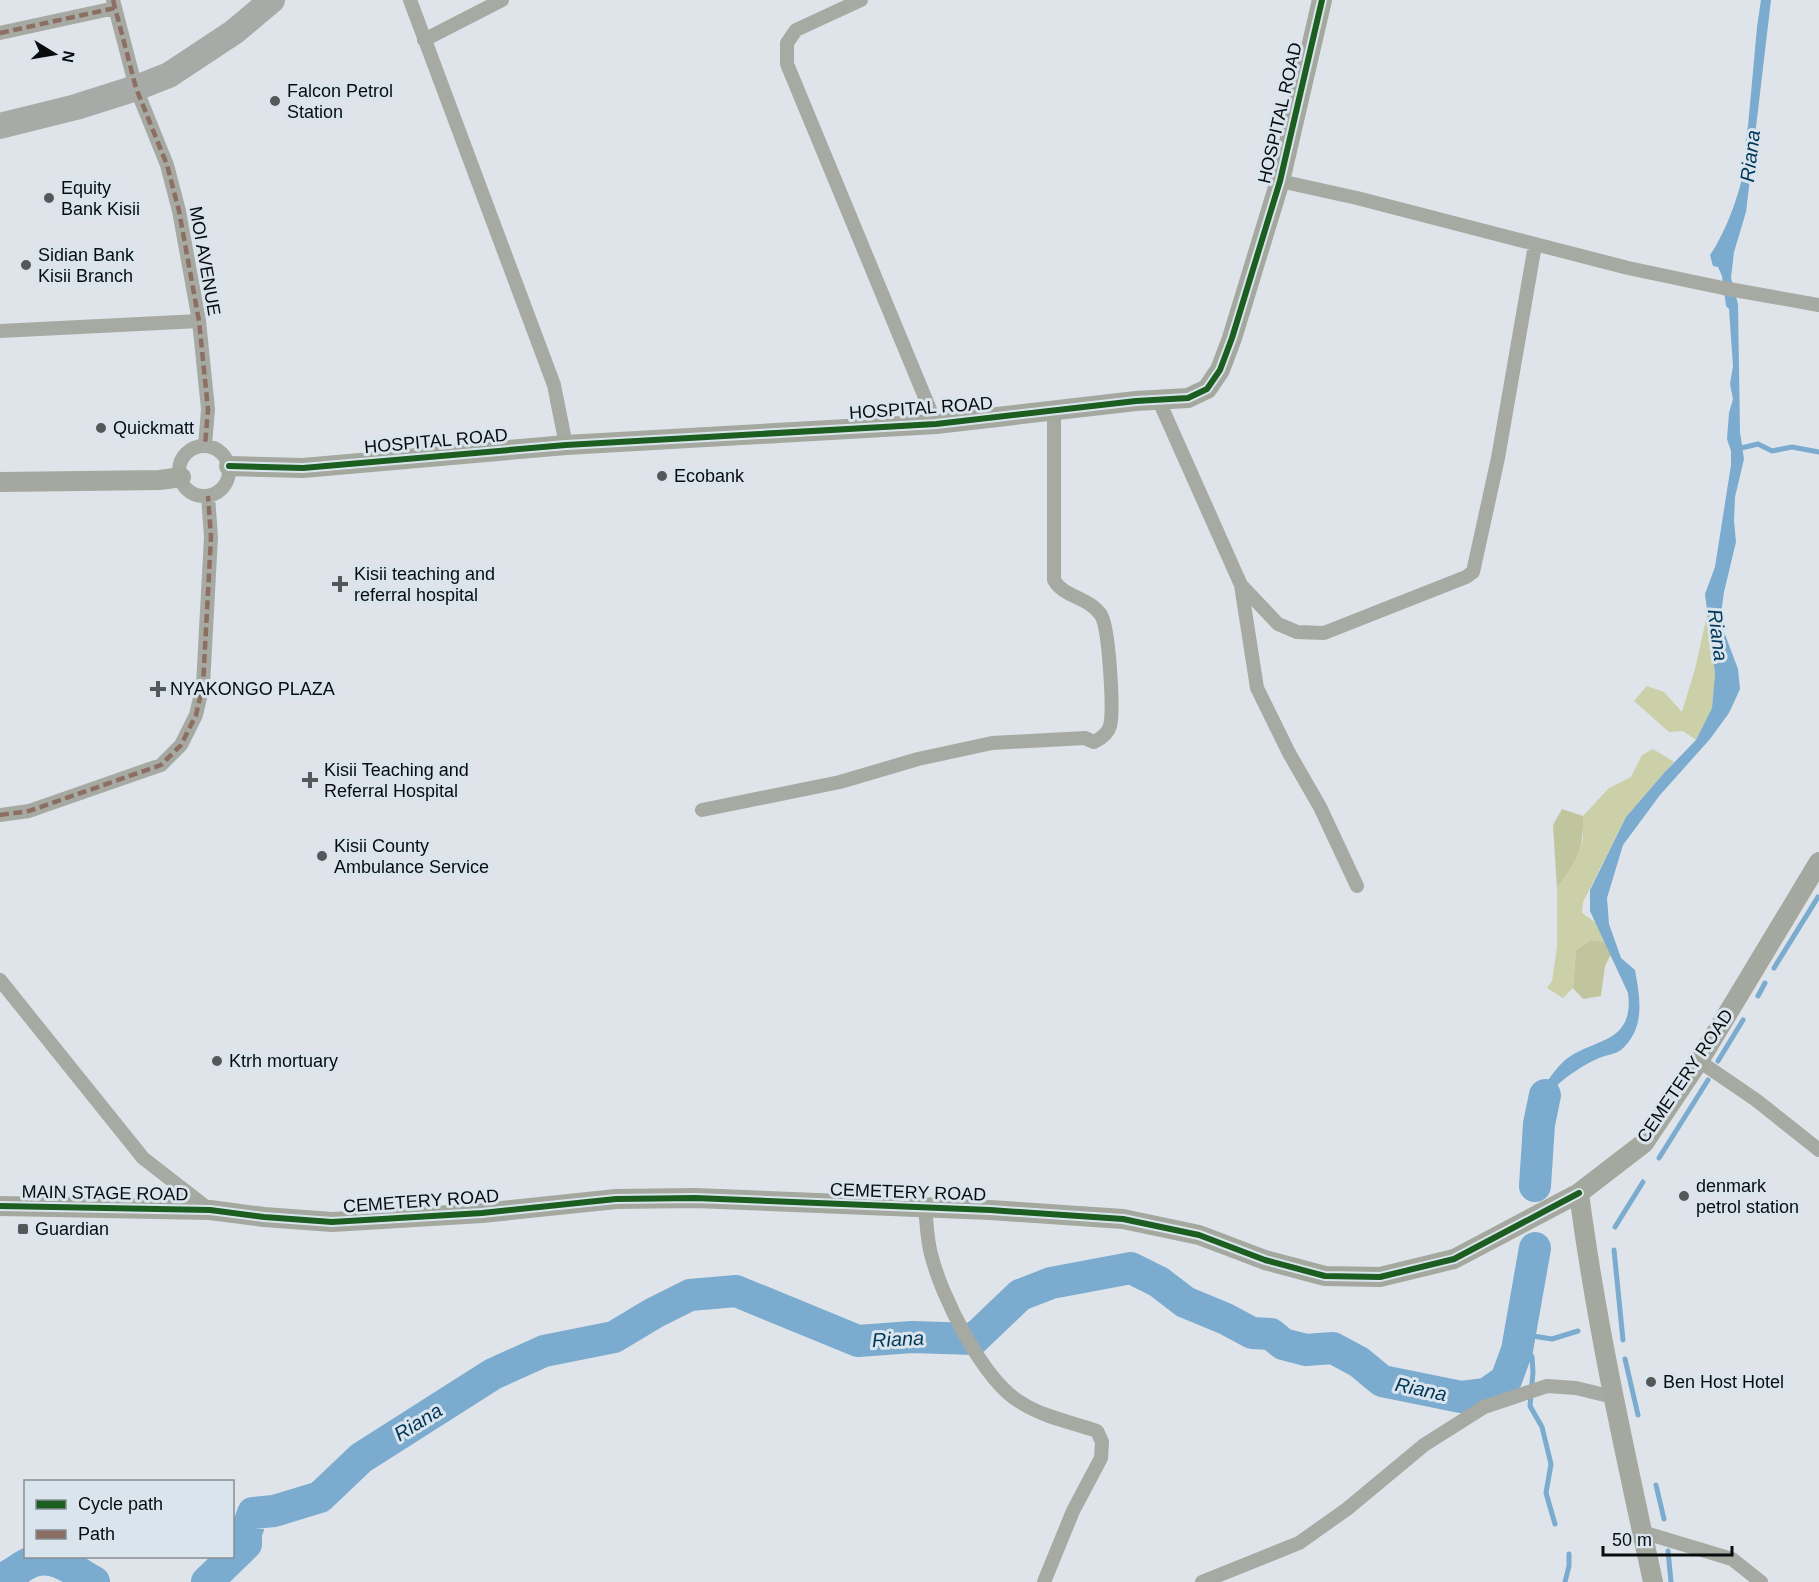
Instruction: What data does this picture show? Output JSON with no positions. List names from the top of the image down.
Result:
{
  "streets": {
    "street": [
      "HOSPITAL ROAD",
      "MOI AVENUE",
      "CEMETERY ROAD",
      "MAIN STAGE ROAD"
    ]
  },
  "crossings": [
    ["HOSPITAL ROAD", "MOI AVENUE"],
    ["CEMETERY ROAD", "MAIN STAGE ROAD"]
  ],
  "water": ["Riana"],
  "places": {
    "other": [
      "Falcon Petrol Station",
      "Equity Bank Kisii",
      "Sidian Bank Kisii Branch",
      "Quickmatt",
      "Ecobank",
      "Kisii County Ambulance Service",
      "Ktrh mortuary",
      "denmark petrol station",
      "Ben Host Hotel"
    ],
    "health": ["Kisii teaching and referral hospital", "NYAKONGO PLAZA", "Kisii Teaching and Referral Hospital"],
    "transit": ["Guardian"]
  },
  "legend": ["Cycle path", "Path"],
  "scale_bar": "50 m",
  "north": "right"
}
